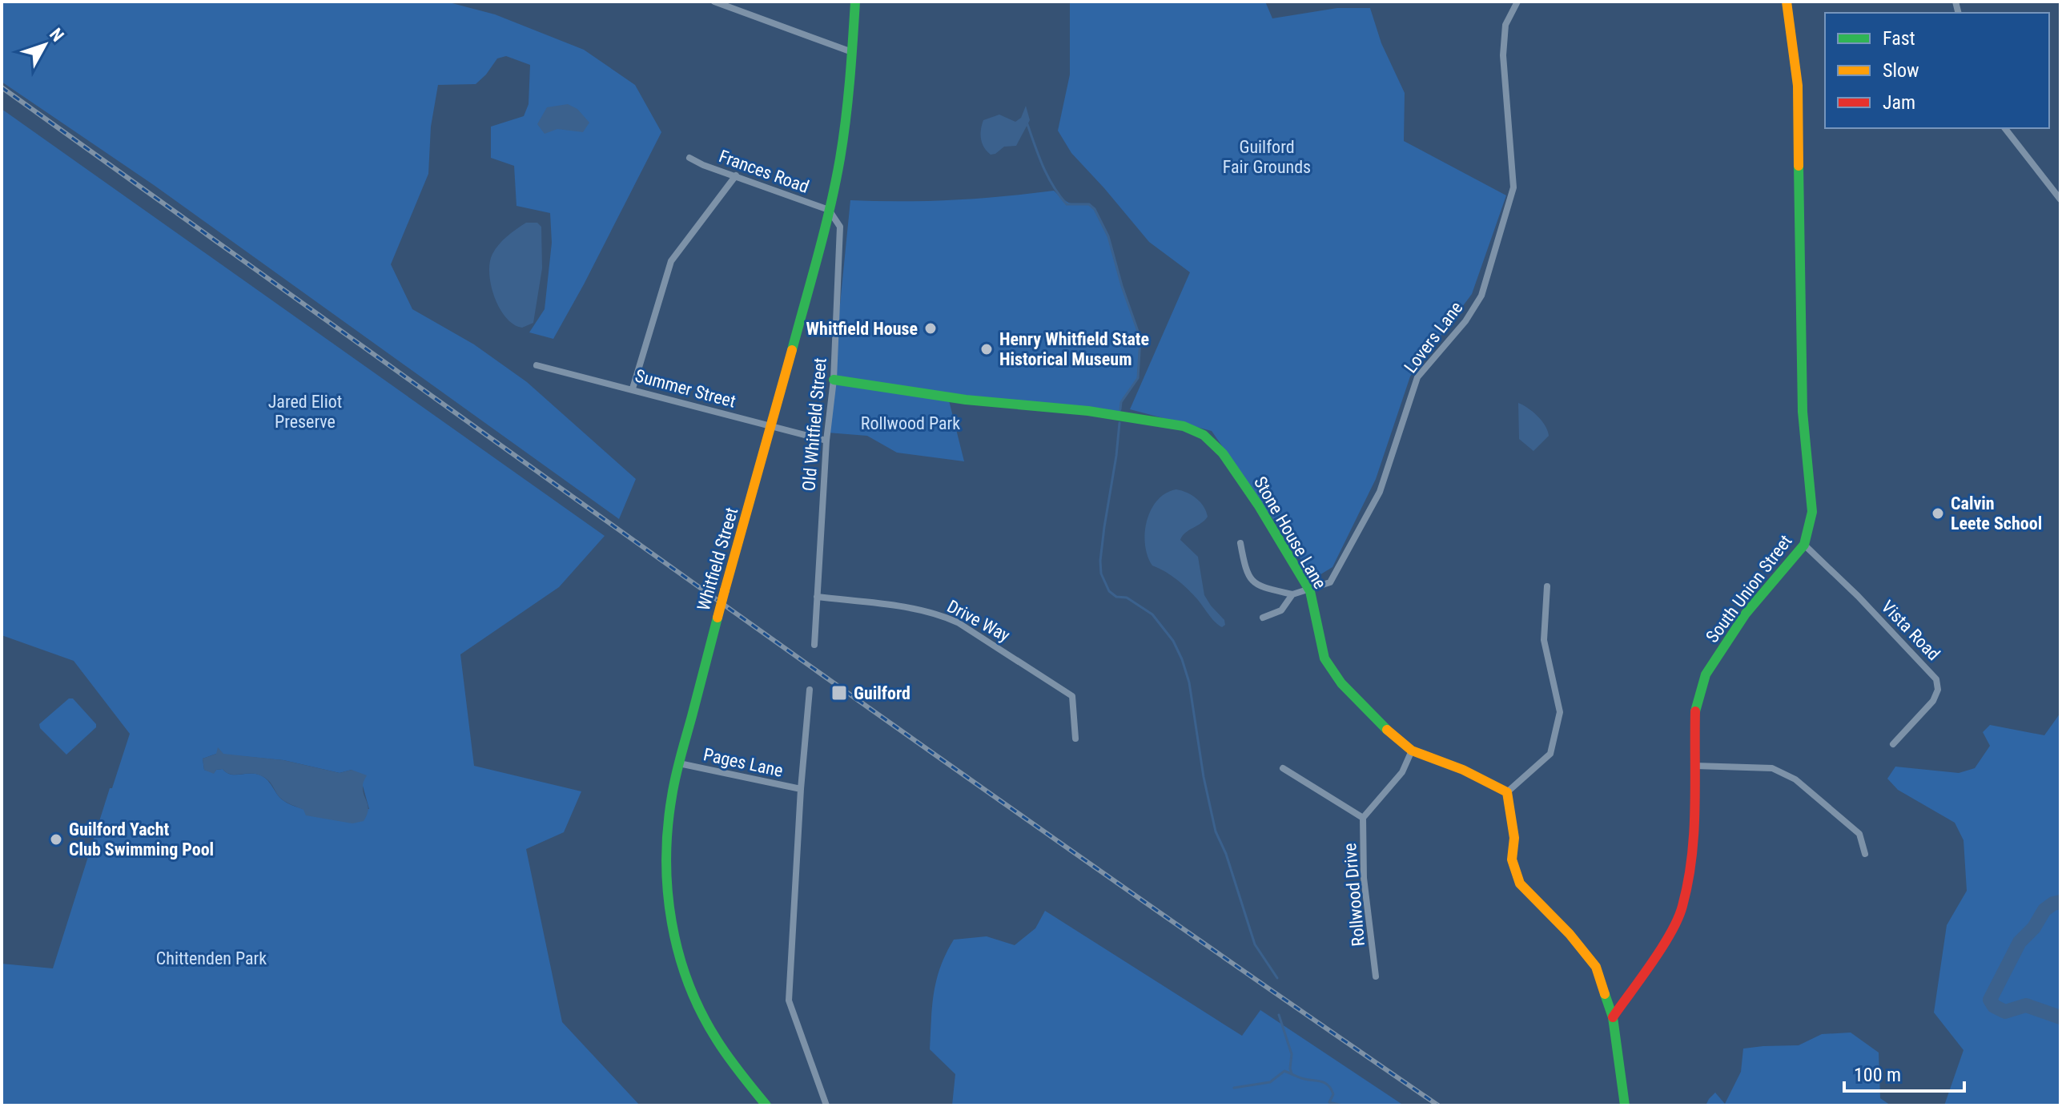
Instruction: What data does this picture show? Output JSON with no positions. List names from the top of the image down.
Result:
{
  "streets": {
    "street": [
      "Frances Road",
      "Lovers Lane",
      "Summer Street",
      "Old Whitfield Street",
      "Stone House Lane",
      "Whitfield Street",
      "South Union Street",
      "Drive Way",
      "Vista Road",
      "Pages Lane",
      "Rollwood Drive"
    ]
  },
  "crossings": [
    ["Frances Road", "Old Whitfield Street"],
    ["Frances Road", "Whitfield Street"],
    ["Lovers Lane", "Stone House Lane"],
    ["Summer Street", "Old Whitfield Street"],
    ["Summer Street", "Whitfield Street"],
    ["Old Whitfield Street", "Stone House Lane"],
    ["Old Whitfield Street", "Whitfield Street"],
    ["Old Whitfield Street", "Drive Way"],
    ["Stone House Lane", "Rollwood Drive"],
    ["Whitfield Street", "Pages Lane"],
    ["South Union Street", "Vista Road"]
  ],
  "parks": [
    "Guilford Fair Grounds",
    "Jared Eliot Preserve",
    "Rollwood Park",
    "Chittenden Park"
  ],
  "places": {
    "other": [
      "Whitfield House",
      "Henry Whitfield State Historical Museum",
      "Calvin Leete School",
      "Guilford Yacht Club Swimming Pool"
    ],
    "transit": ["Guilford"]
  },
  "legend": ["Fast", "Slow", "Jam"],
  "scale_bar": "100 m",
  "north": "top right"
}
